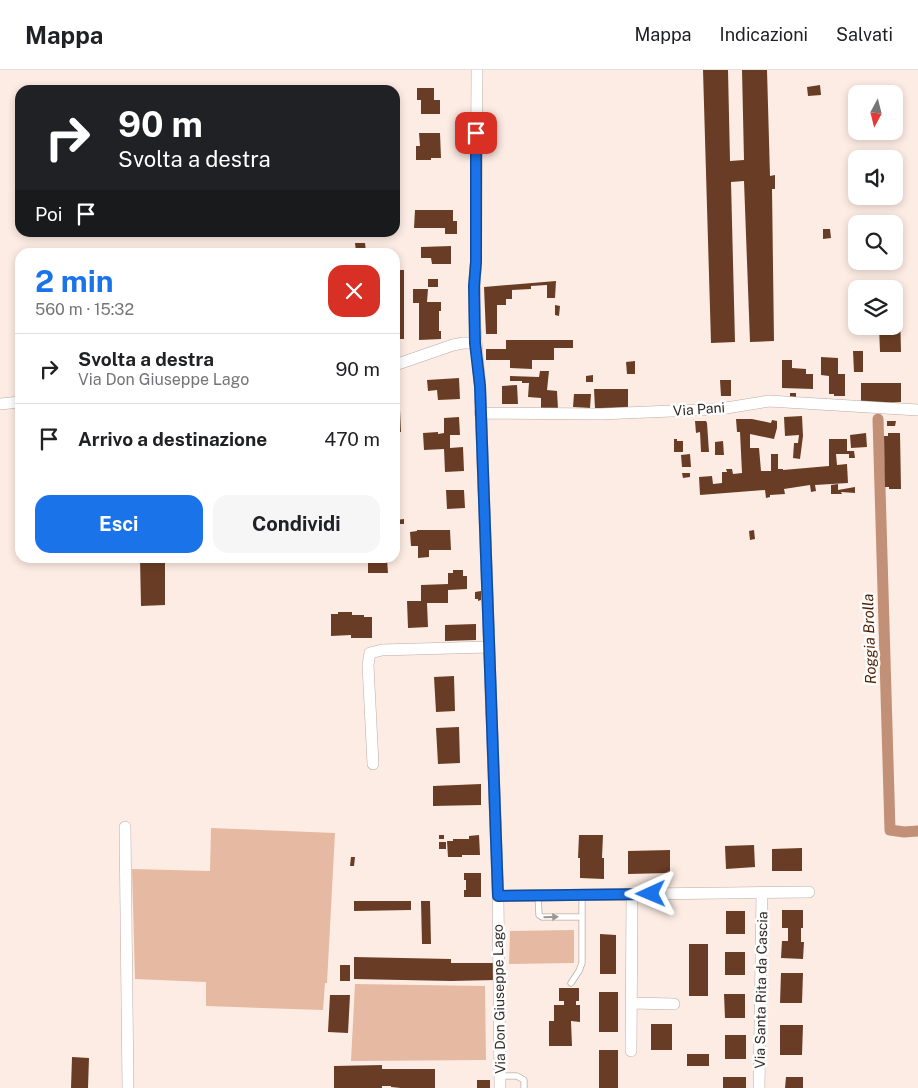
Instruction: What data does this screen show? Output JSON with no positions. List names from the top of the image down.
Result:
{
  "streets": {
    "street": ["Via Pani", "Via Santa Rita da Cascia", "Via Don Giuseppe Lago"]
  },
  "crossings": [
    ["Via Pani", "Via Don Giuseppe Lago"],
    ["Via Santa Rita da Cascia", "Via Don Giuseppe Lago"]
  ],
  "water": ["Roggia Brolla"],
  "north": "bottom",
  "page": {
    "header": "Mappa",
    "nav": ["Mappa", "Indicazioni", "Salvati"],
    "turn": ["90 m", "Svolta a destra"],
    "then": "Poi",
    "heading": ["2 min", "560 m · 15:32"],
    "list": [
      {
        "name": "Svolta a destra",
        "note": "Via Don Giuseppe Lago",
        "value": "90 m"
      },
      {
        "name": "Arrivo a destinazione",
        "value": "470 m"
      }
    ],
    "buttons": ["Esci", "Condividi"]
  }
}
